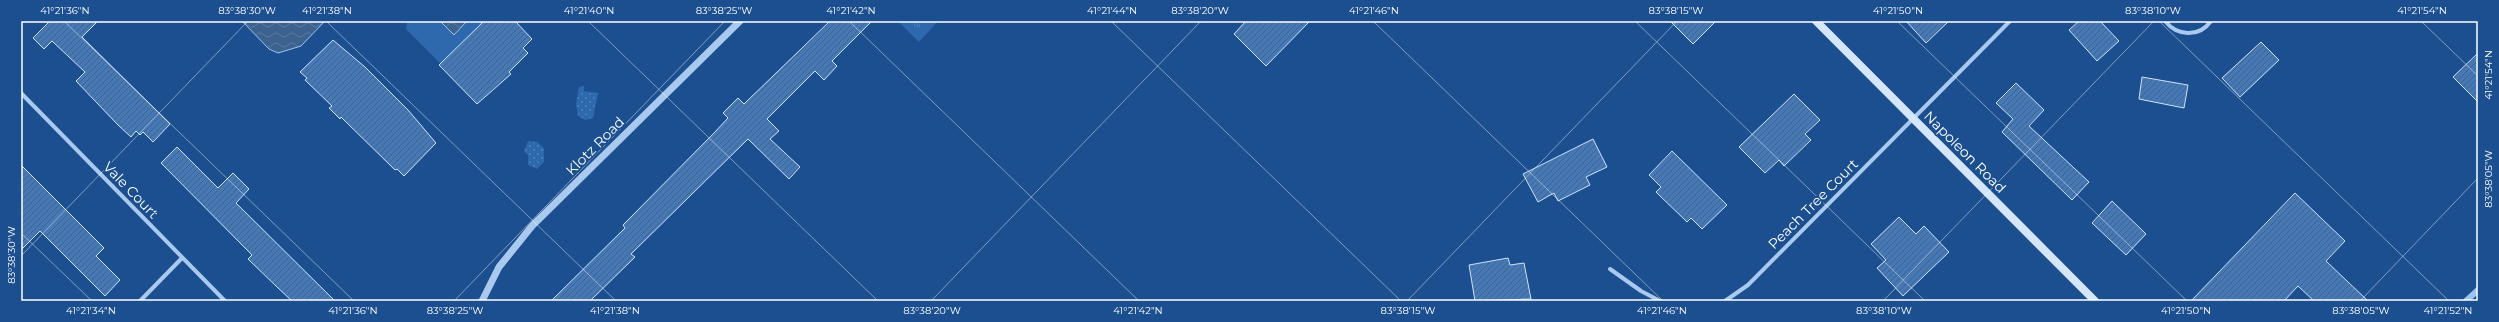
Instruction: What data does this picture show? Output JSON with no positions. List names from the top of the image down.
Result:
{
  "streets": {
    "main road": ["Napoleon Road"],
    "street": ["Klotz Road", "Vale Court", "Peach Tree Court"]
  },
  "crossings": [
    ["Napoleon Road", "Peach Tree Court"]
  ],
  "coordinates": [
    "41°21'36\"N",
    "83°38'30\"W",
    "41°21'38\"N",
    "41°21'40\"N",
    "83°38'25\"W",
    "41°21'42\"N",
    "41°21'44\"N",
    "83°38'20\"W",
    "41°21'46\"N",
    "83°38'15\"W",
    "41°21'50\"N",
    "83°38'10\"W",
    "41°21'54\"N",
    "83°38'05\"W",
    "41°21'34\"N",
    "41°21'52\"N"
  ]
}
